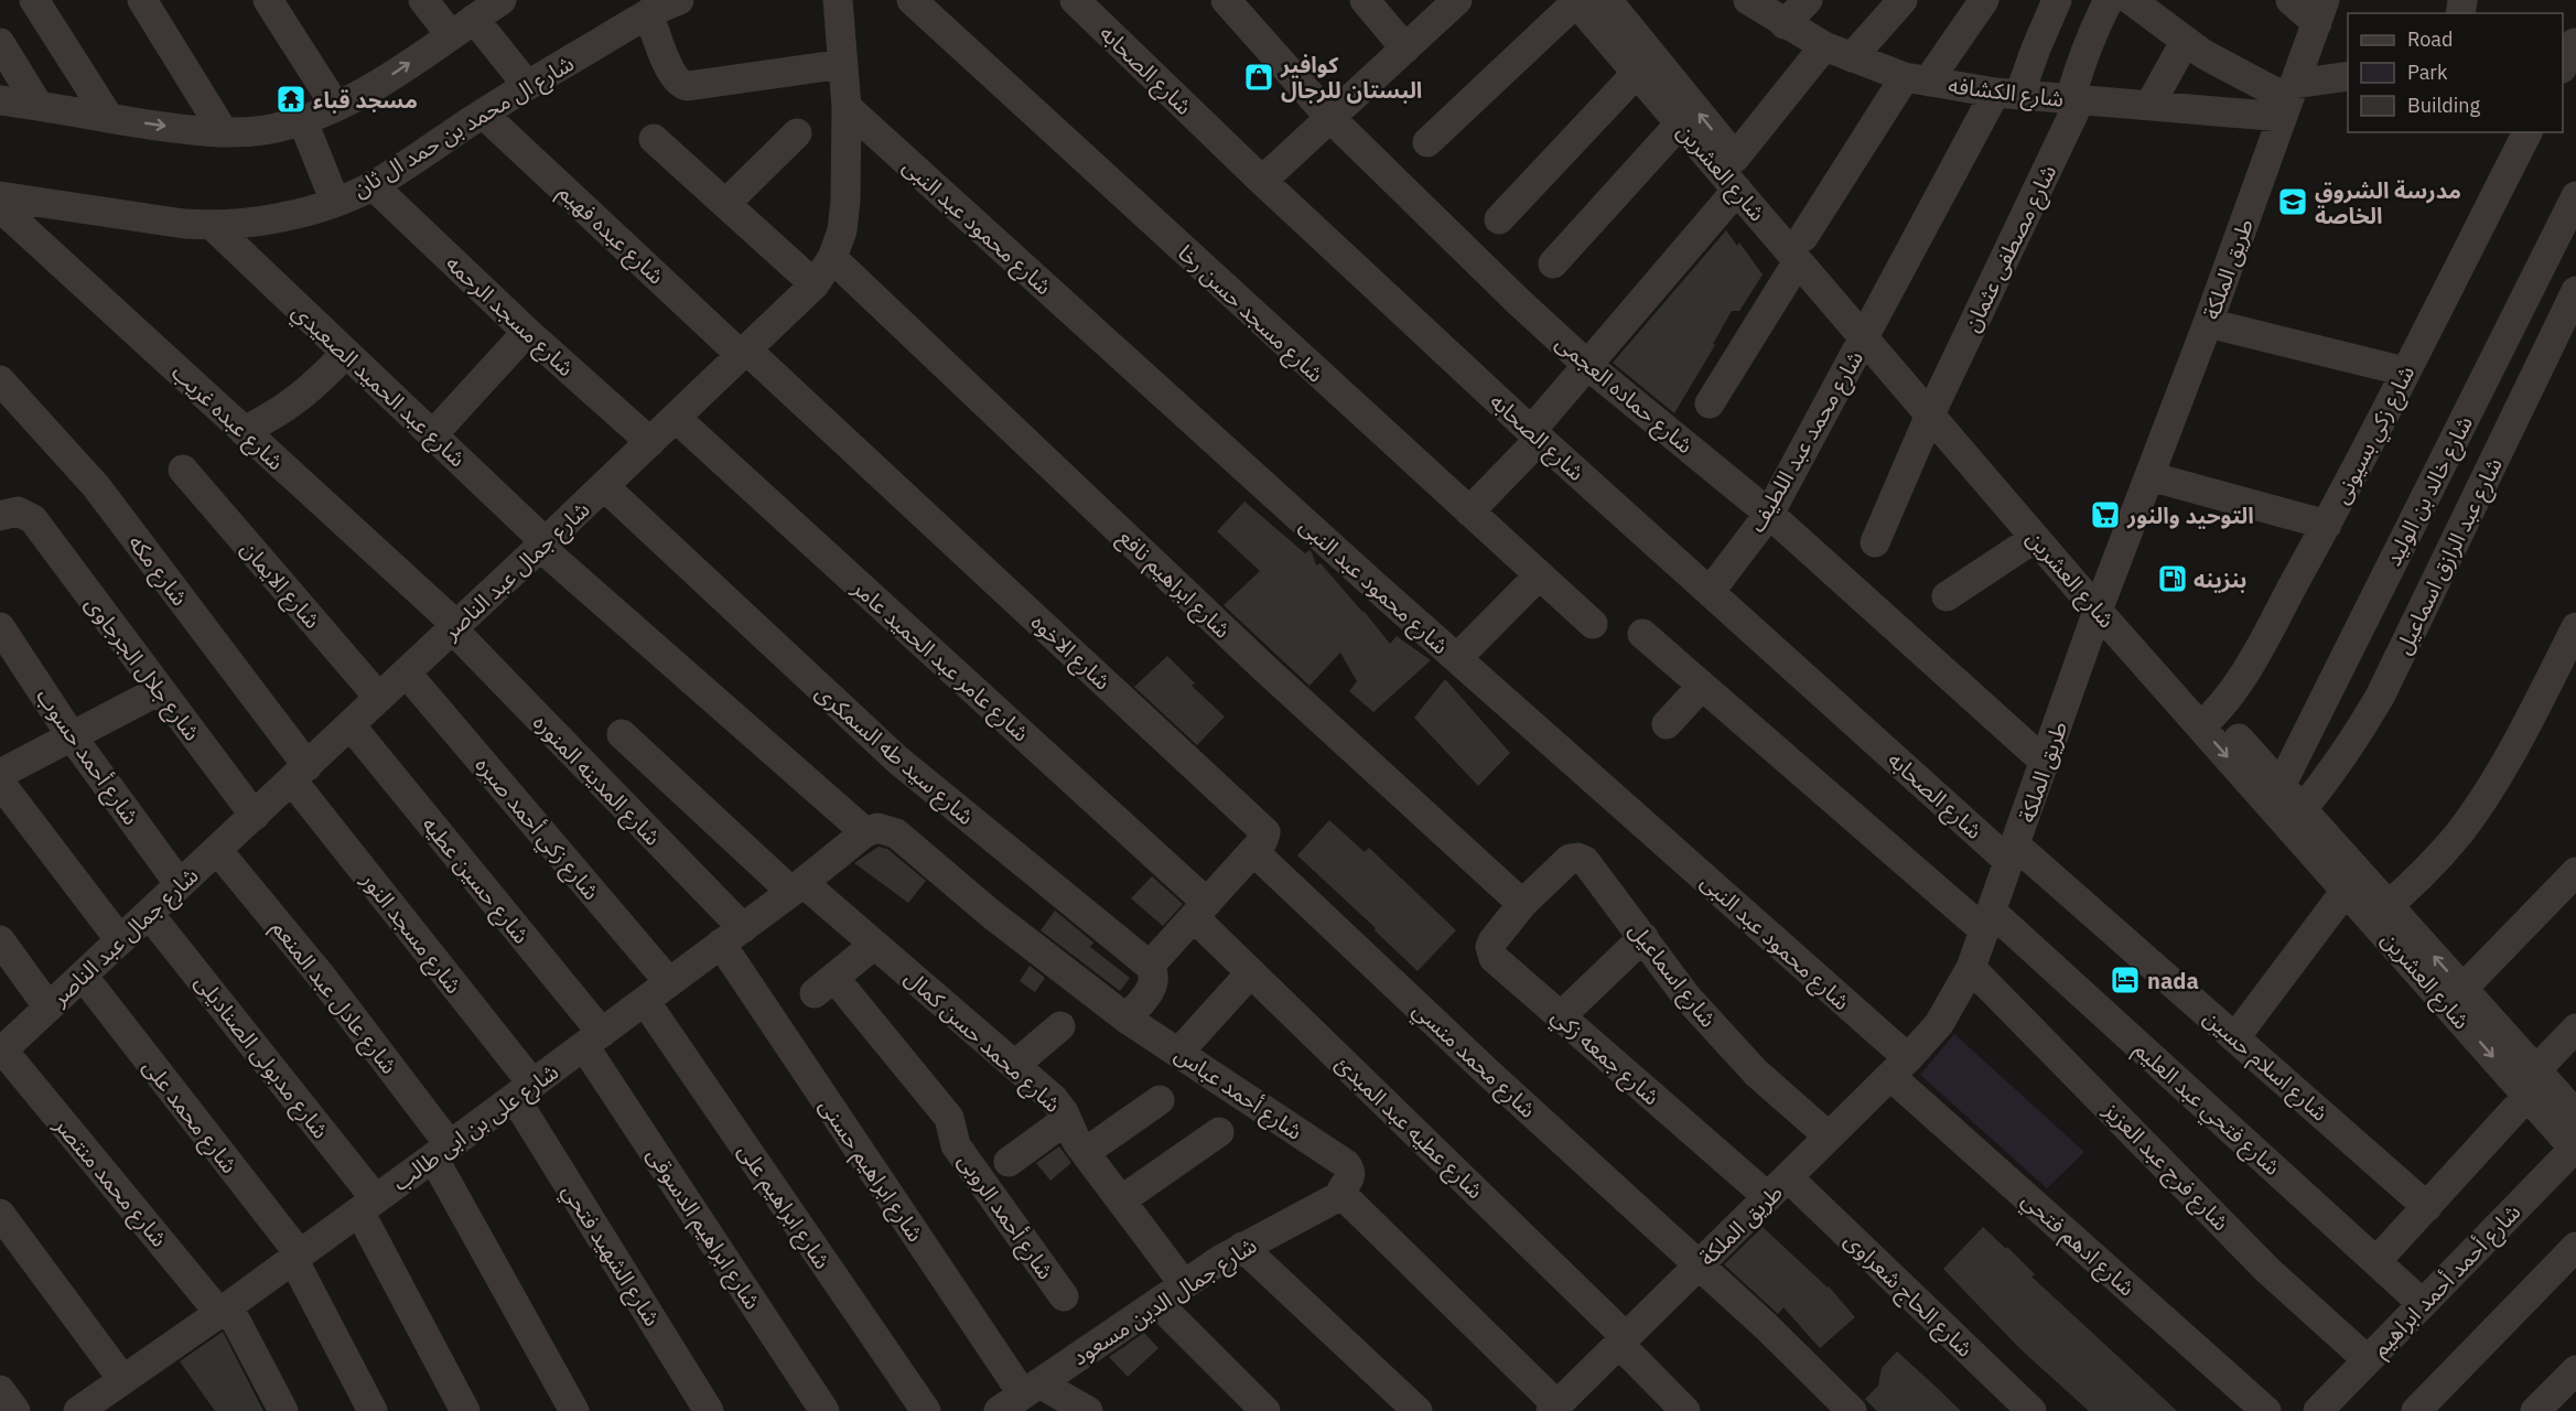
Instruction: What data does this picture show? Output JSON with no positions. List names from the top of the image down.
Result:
{
  "streets": {
    "street": [
      "شارع الصحابه",
      "شارع الكشافه",
      "شارع ال محمد بن حمد ال ثان",
      "شارع العشرين",
      "شارع محمود عبد النبى",
      "شارع عبده فهيم",
      "شارع مصطفى عثمان",
      "طريق الملكة",
      "شارع مسجد حسن رخا",
      "شارع مسجد الرحمه",
      "شارع عبد الحميد الصعيدي",
      "شارع حماده العجمى",
      "شارع عبده غريب",
      "شارع زكي بسيونى",
      "شارع محمد عبد اللطيف",
      "شارع خالد بن الوليد",
      "شارع عبد الرازق اسماعيل",
      "شارع مكه",
      "شارع جمال عبد الناصر",
      "شارع ابراهيم نافع",
      "شارع الايمان",
      "شارع الاخوه",
      "شارع عامر عبد الحميد عامر",
      "شارع جلال الجرجاوى",
      "شارع سيد طه السمكرى",
      "شارع أحمد حسوب",
      "شارع المدينه المنوره",
      "شارع زكي أحمد صبره",
      "شارع حسين عطيه",
      "شارع مسجد النور",
      "شارع اسماعيل",
      "شارع عادل عبد المنعم",
      "شارع محمد حسن كمال",
      "شارع مدبولى الصناديلى",
      "شارع جمعه زكي",
      "شارع محمد منسي",
      "شارع اسلام حسين",
      "شارع أحمد عباس",
      "شارع فتحي عبد العليم",
      "شارع محمد على",
      "شارع على بن ابى طالب",
      "شارع عطيه عبد المبدئ",
      "شارع فرج عبد العزيز",
      "شارع ابراهيم حسنى",
      "شارع محمد منتصر",
      "شارع ابراهيم على",
      "شارع أحمد الروبى",
      "شارع ابراهيم الدسوقى",
      "شارع ادهم فتحي",
      "شارع الشهيد فتحي",
      "شارع أحمد أحمد ابراهيم",
      "شارع الحاج شعراوى",
      "شارع جمال الدين مسعود"
    ]
  },
  "crossings": [
    ["شارع الصحابه", "طريق الملكة"],
    ["شارع الصحابه", "شارع محمد عبد اللطيف"],
    ["شارع الصحابه", "شارع اسلام حسين"],
    ["شارع الكشافه", "شارع مصطفى عثمان"],
    ["شارع الكشافه", "طريق الملكة"],
    ["شارع الكشافه", "شارع محمد عبد اللطيف"],
    ["شارع ال محمد بن حمد ال ثان", "شارع عبده فهيم"],
    ["شارع ال محمد بن حمد ال ثان", "شارع مسجد الرحمه"],
    ["شارع ال محمد بن حمد ال ثان", "شارع عبد الحميد الصعيدي"],
    ["شارع العشرين", "شارع مصطفى عثمان"],
    ["شارع العشرين", "طريق الملكة"],
    ["شارع العشرين", "شارع زكي بسيونى"],
    ["شارع العشرين", "شارع محمد عبد اللطيف"],
    ["شارع العشرين", "شارع خالد بن الوليد"],
    ["شارع العشرين", "شارع عبد الرازق اسماعيل"],
    ["شارع العشرين", "شارع أحمد أحمد ابراهيم"],
    ["شارع محمود عبد النبى", "طريق الملكة"],
    ["شارع محمود عبد النبى", "شارع جمال عبد الناصر"],
    ["شارع محمود عبد النبى", "شارع ادهم فتحي"],
    ["شارع عبده فهيم", "شارع جمال عبد الناصر"],
    ["شارع عبده فهيم", "شارع الاخوه"],
    ["طريق الملكة", "شارع حماده العجمى"],
    ["طريق الملكة", "شارع اسماعيل"],
    ["طريق الملكة", "شارع جمعه زكي"],
    ["طريق الملكة", "شارع محمد منسي"],
    ["طريق الملكة", "شارع اسلام حسين"],
    ["طريق الملكة", "شارع فتحي عبد العليم"],
    ["طريق الملكة", "شارع عطيه عبد المبدئ"],
    ["طريق الملكة", "شارع فرج عبد العزيز"],
    ["طريق الملكة", "شارع ادهم فتحي"],
    ["طريق الملكة", "شارع الحاج شعراوى"],
    ["شارع مسجد الرحمه", "شارع جمال عبد الناصر"],
    ["شارع عبد الحميد الصعيدي", "شارع جمال عبد الناصر"],
    ["شارع عبد الحميد الصعيدي", "شارع أحمد عباس"],
    ["شارع عبد الحميد الصعيدي", "شارع على بن ابى طالب"],
    ["شارع حماده العجمى", "شارع محمد عبد اللطيف"],
    ["شارع عبده غريب", "شارع جمال عبد الناصر"],
    ["شارع عبده غريب", "شارع المدينه المنوره"],
    ["شارع مكه", "شارع جمال عبد الناصر"],
    ["شارع مكه", "شارع مسجد النور"],
    ["شارع جمال عبد الناصر", "شارع ابراهيم نافع"],
    ["شارع جمال عبد الناصر", "شارع الايمان"],
    ["شارع جمال عبد الناصر", "شارع الاخوه"],
    ["شارع جمال عبد الناصر", "شارع عامر عبد الحميد عامر"],
    ["شارع جمال عبد الناصر", "شارع جلال الجرجاوى"],
    ["شارع جمال عبد الناصر", "شارع سيد طه السمكرى"],
    ["شارع جمال عبد الناصر", "شارع أحمد حسوب"],
    ["شارع جمال عبد الناصر", "شارع المدينه المنوره"],
    ["شارع جمال عبد الناصر", "شارع زكي أحمد صبره"],
    ["شارع جمال عبد الناصر", "شارع حسين عطيه"],
    ["شارع جمال عبد الناصر", "شارع مسجد النور"],
    ["شارع جمال عبد الناصر", "شارع عادل عبد المنعم"],
    ["شارع جمال عبد الناصر", "شارع مدبولى الصناديلى"],
    ["شارع جمال عبد الناصر", "شارع محمد على"],
    ["شارع جمال عبد الناصر", "شارع محمد منتصر"],
    ["شارع ابراهيم نافع", "شارع اسماعيل"],
    ["شارع ابراهيم نافع", "شارع جمعه زكي"],
    ["شارع الاخوه", "شارع محمد منسي"],
    ["شارع عامر عبد الحميد عامر", "شارع عطيه عبد المبدئ"],
    ["شارع المدينه المنوره", "شارع على بن ابى طالب"],
    ["شارع المدينه المنوره", "شارع ابراهيم حسنى"],
    ["شارع زكي أحمد صبره", "شارع على بن ابى طالب"],
    ["شارع حسين عطيه", "شارع على بن ابى طالب"],
    ["شارع حسين عطيه", "شارع ابراهيم الدسوقى"],
    ["شارع مسجد النور", "شارع على بن ابى طالب"],
    ["شارع مسجد النور", "شارع الشهيد فتحي"],
    ["شارع اسماعيل", "شارع جمعه زكي"],
    ["شارع عادل عبد المنعم", "شارع على بن ابى طالب"],
    ["شارع محمد حسن كمال", "شارع على بن ابى طالب"],
    ["شارع محمد حسن كمال", "شارع أحمد الروبى"],
    ["شارع محمد حسن كمال", "شارع جمال الدين مسعود"],
    ["شارع مدبولى الصناديلى", "شارع على بن ابى طالب"],
    ["شارع جمعه زكي", "شارع الحاج شعراوى"],
    ["شارع أحمد عباس", "شارع على بن ابى طالب"],
    ["شارع أحمد عباس", "شارع جمال الدين مسعود"],
    ["شارع فتحي عبد العليم", "شارع أحمد أحمد ابراهيم"],
    ["شارع محمد على", "شارع على بن ابى طالب"],
    ["شارع على بن ابى طالب", "شارع ابراهيم حسنى"],
    ["شارع على بن ابى طالب", "شارع محمد منتصر"],
    ["شارع على بن ابى طالب", "شارع ابراهيم على"],
    ["شارع على بن ابى طالب", "شارع ابراهيم الدسوقى"],
    ["شارع على بن ابى طالب", "شارع الشهيد فتحي"],
    ["شارع فرج عبد العزيز", "شارع أحمد أحمد ابراهيم"],
    ["شارع ابراهيم حسنى", "شارع جمال الدين مسعود"]
  ],
  "places": {
    "shop": ["كوافير البستان للرجال"],
    "temple": ["مسجد قباء"],
    "school or university": ["مدرسة الشروق الخاصة"],
    "supermarket": ["التوحيد والنور"],
    "fuel station": ["بنزينه"],
    "hotel": ["nada"]
  },
  "legend": ["Road", "Park", "Building"]
}
